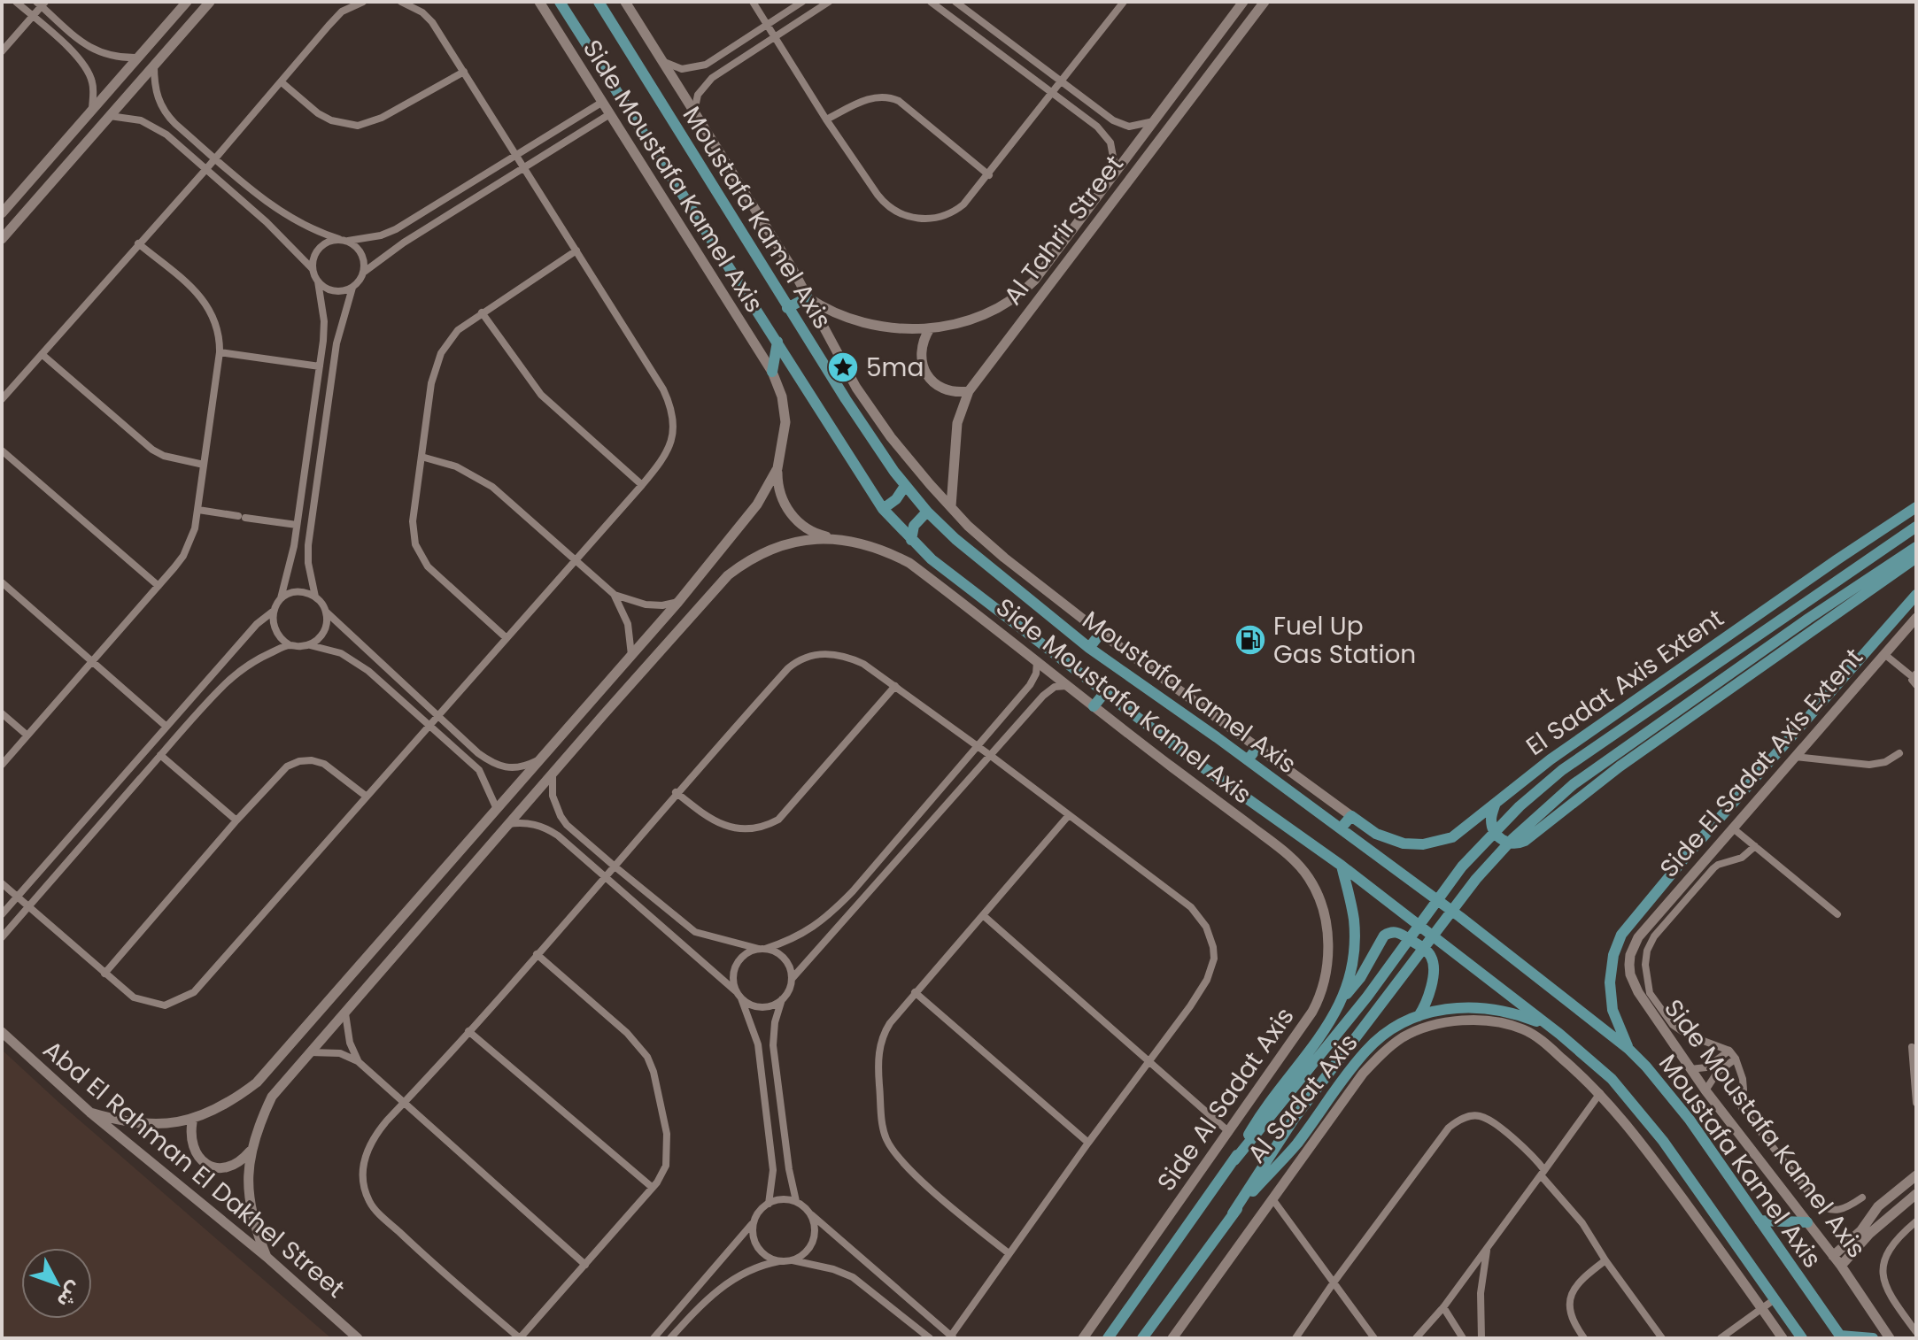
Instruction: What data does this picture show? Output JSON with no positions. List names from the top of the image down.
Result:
{
  "streets": {
    "main road": ["Moustafa Kamel Axis", "El Sadat Axis Extent", "Al Sadat Axis"],
    "street": [
      "Side Moustafa Kamel Axis",
      "Al Tahrir Street",
      "Side El Sadat Axis Extent",
      "Side Al Sadat Axis",
      "Abd El Rahman El Dakhel Street"
    ]
  },
  "crossings": [
    ["Side Moustafa Kamel Axis", "Al Tahrir Street"],
    ["Side Moustafa Kamel Axis", "El Sadat Axis Extent"],
    ["Side Moustafa Kamel Axis", "Side El Sadat Axis Extent"],
    ["Side Moustafa Kamel Axis", "Side Al Sadat Axis"],
    ["Moustafa Kamel Axis", "Al Sadat Axis"]
  ],
  "places": {
    "place": ["5ma"],
    "fuel station": ["Fuel Up Gas Station"]
  },
  "north": "bottom right"
}
